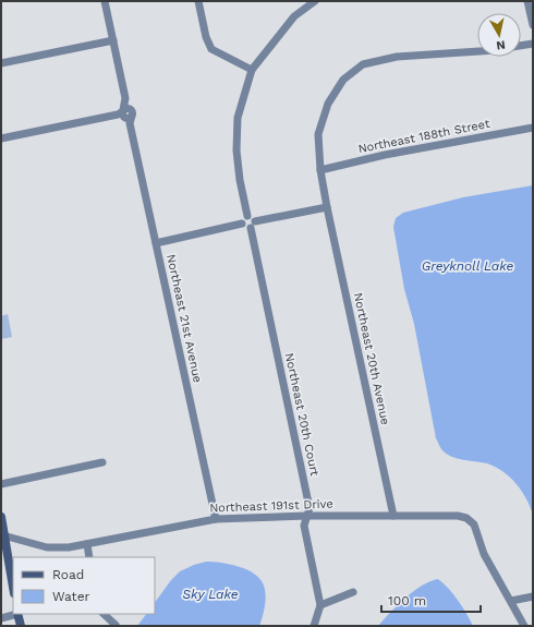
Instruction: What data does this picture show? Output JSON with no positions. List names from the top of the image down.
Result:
{
  "streets": {
    "street": [
      "Northeast 188th Street",
      "Northeast 21st Avenue",
      "Northeast 20th Avenue",
      "Northeast 20th Court",
      "Northeast 191st Drive"
    ]
  },
  "crossings": [
    ["Northeast 188th Street", "Northeast 20th Avenue"],
    ["Northeast 21st Avenue", "Northeast 191st Drive"],
    ["Northeast 20th Avenue", "Northeast 191st Drive"],
    ["Northeast 20th Court", "Northeast 191st Drive"]
  ],
  "water": ["Greyknoll Lake", "Sky Lake"],
  "legend": ["Road", "Water"],
  "scale_bar": "100 m",
  "north": "bottom"
}
